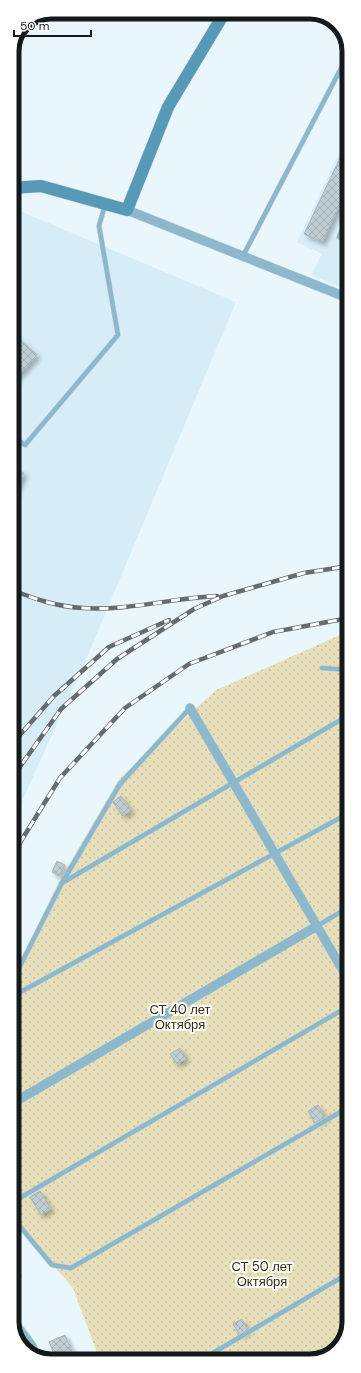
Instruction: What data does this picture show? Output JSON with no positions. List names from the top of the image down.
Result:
{
  "parks": ["СТ 40 лет Октября", "СТ 50 лет Октября"],
  "scale_bar": "50 m"
}
